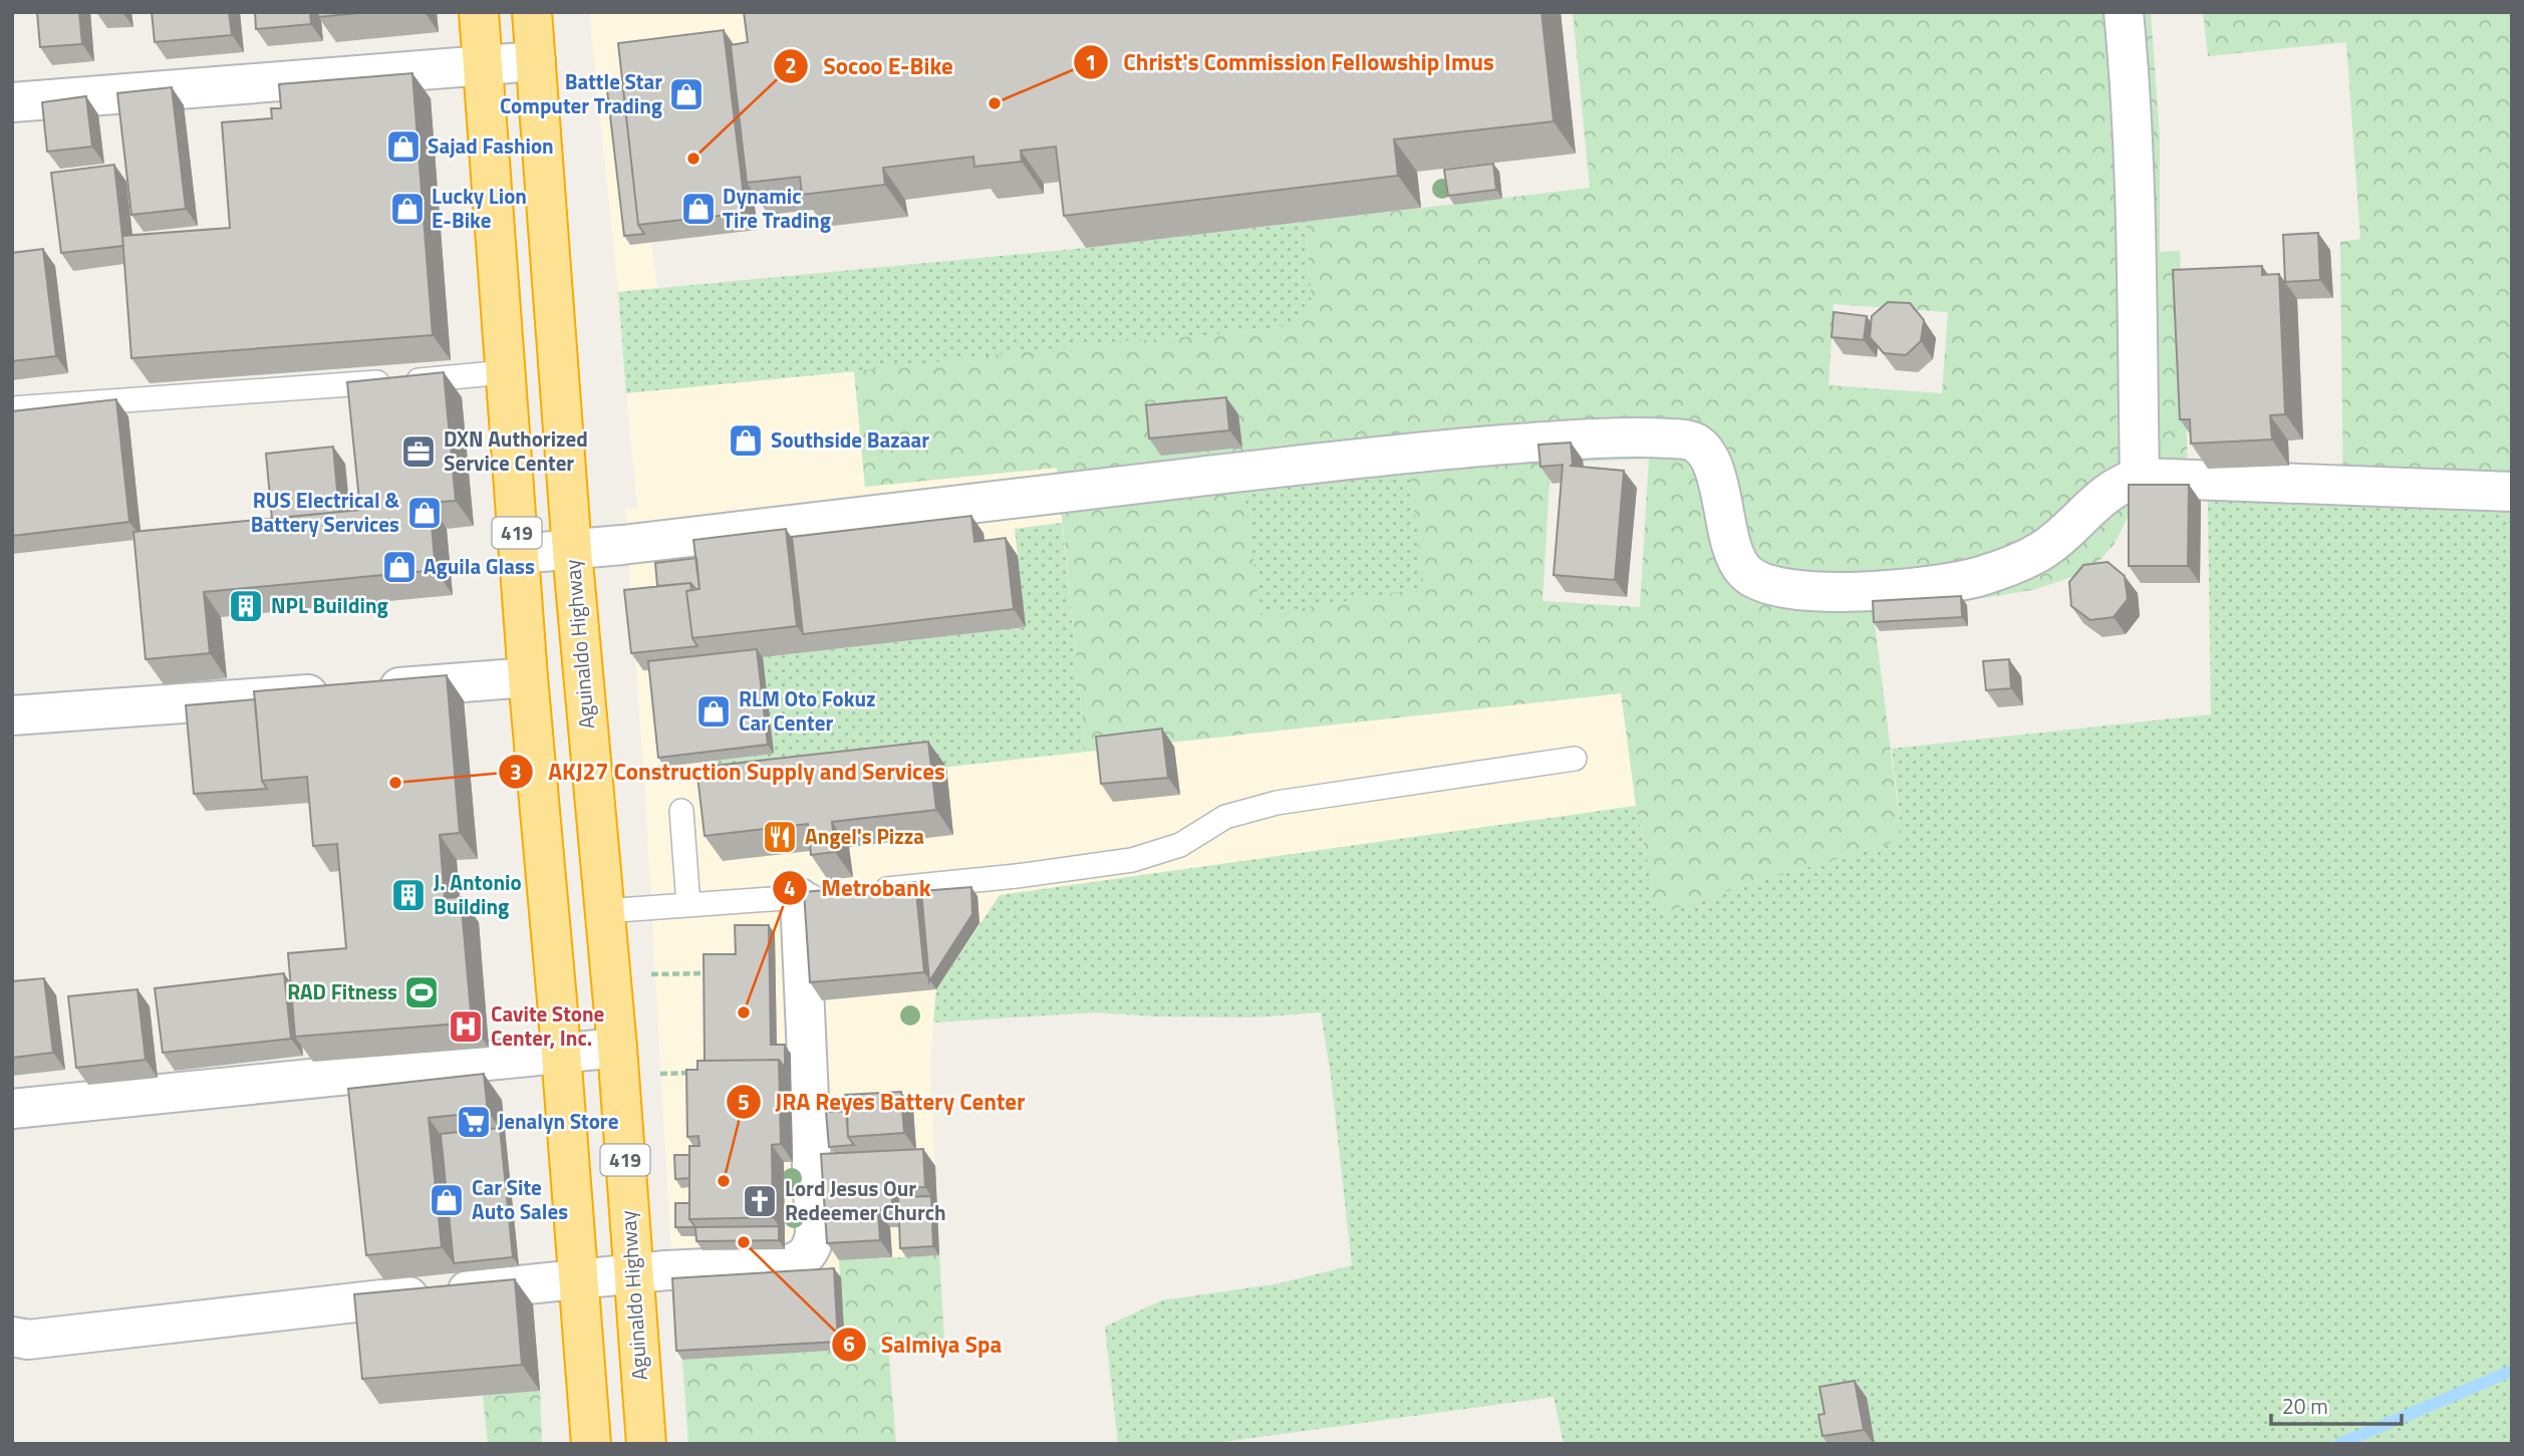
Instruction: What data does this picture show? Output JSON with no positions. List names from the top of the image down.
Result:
{
  "streets": {
    "highway": ["419", "Aguinaldo Highway"]
  },
  "places": {
    "shop": [
      "Battle Star Computer Trading",
      "Sajad Fashion",
      "Lucky Lion E-Bike",
      "Dynamic Tire Trading",
      "Southside Bazaar",
      "RUS Electrical & Battery Services",
      "Aguila Glass",
      "RLM Oto Fokuz Car Center",
      "Car Site Auto Sales"
    ],
    "other": [
      "Christ's Commission Fellowship Imus",
      "Socoo E-Bike",
      "AKJ27 Construction Supply and Services",
      "Metrobank",
      "JRA Reyes Battery Center",
      "Salmiya Spa"
    ],
    "office": ["DXN Authorized Service Center"],
    "building": ["NPL Building", "J. Antonio Building"],
    "restaurant": ["Angel's Pizza"],
    "sports": ["RAD Fitness"],
    "hospital": ["Cavite Stone Center, Inc."],
    "supermarket": ["Jenalyn Store"],
    "church": ["Lord Jesus Our Redeemer Church"]
  },
  "scale_bar": "20 m"
}
